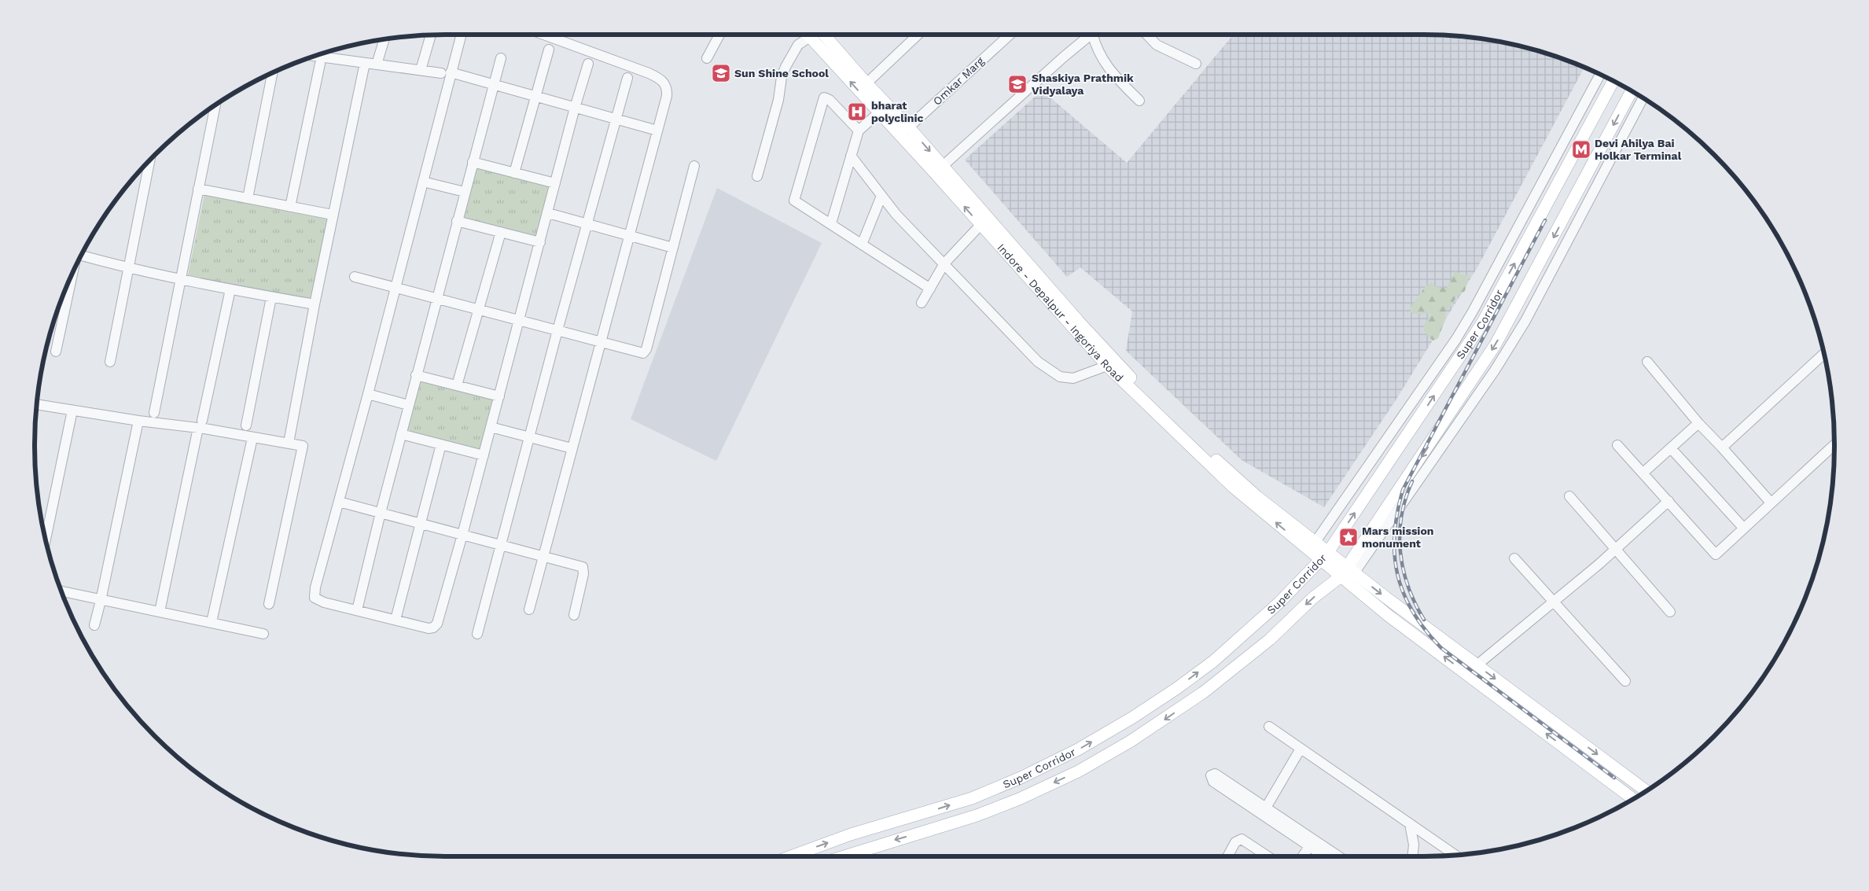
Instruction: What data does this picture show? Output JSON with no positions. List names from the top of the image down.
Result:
{
  "streets": {
    "main road": ["Indore - Depalpur - Ingoriya Road", "Super Corridor"],
    "street": ["Omkar Marg"]
  },
  "crossings": [
    ["Omkar Marg", "Indore - Depalpur - Ingoriya Road"],
    ["Indore - Depalpur - Ingoriya Road", "Super Corridor"]
  ],
  "places": {
    "school or university": ["Sun Shine School", "Shaskiya Prathmik Vidyalaya"],
    "hospital": ["bharat polyclinic"],
    "metro station": ["Devi Ahilya Bai Holkar Terminal"],
    "place": ["Mars mission monument"]
  }
}
